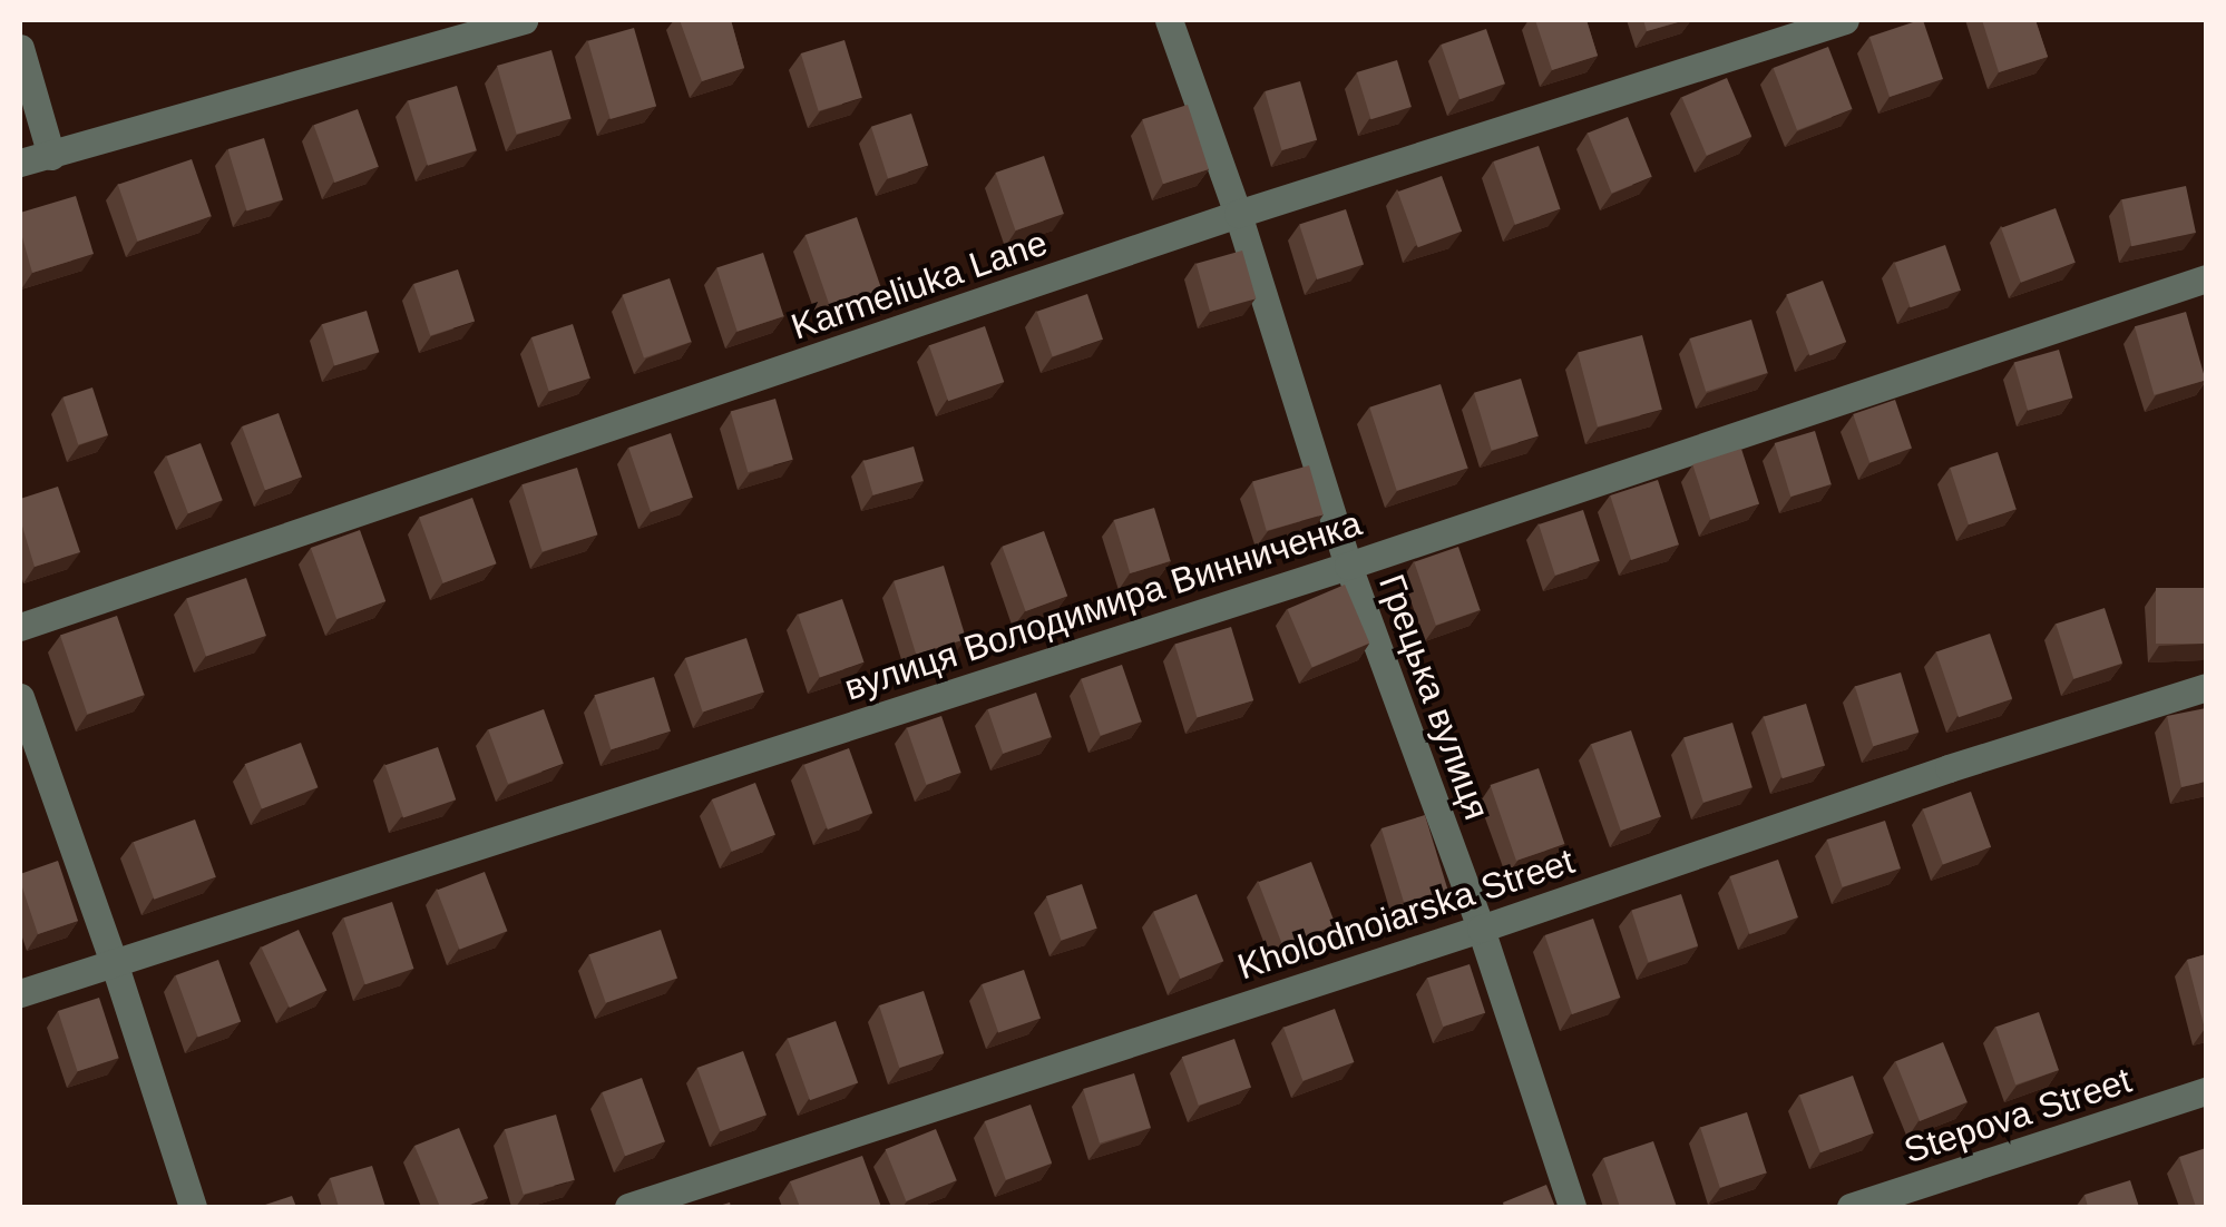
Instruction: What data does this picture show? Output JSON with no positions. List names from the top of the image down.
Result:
{
  "streets": {
    "street": [
      "Karmeliuka Lane",
      "вулиця Володимира Винниченка",
      "Грецька вулиця",
      "Kholodnoiarska Street",
      "Stepova Street"
    ]
  },
  "crossings": [
    ["Karmeliuka Lane", "Грецька вулиця"],
    ["вулиця Володимира Винниченка", "Грецька вулиця"],
    ["Грецька вулиця", "Kholodnoiarska Street"]
  ]
}
